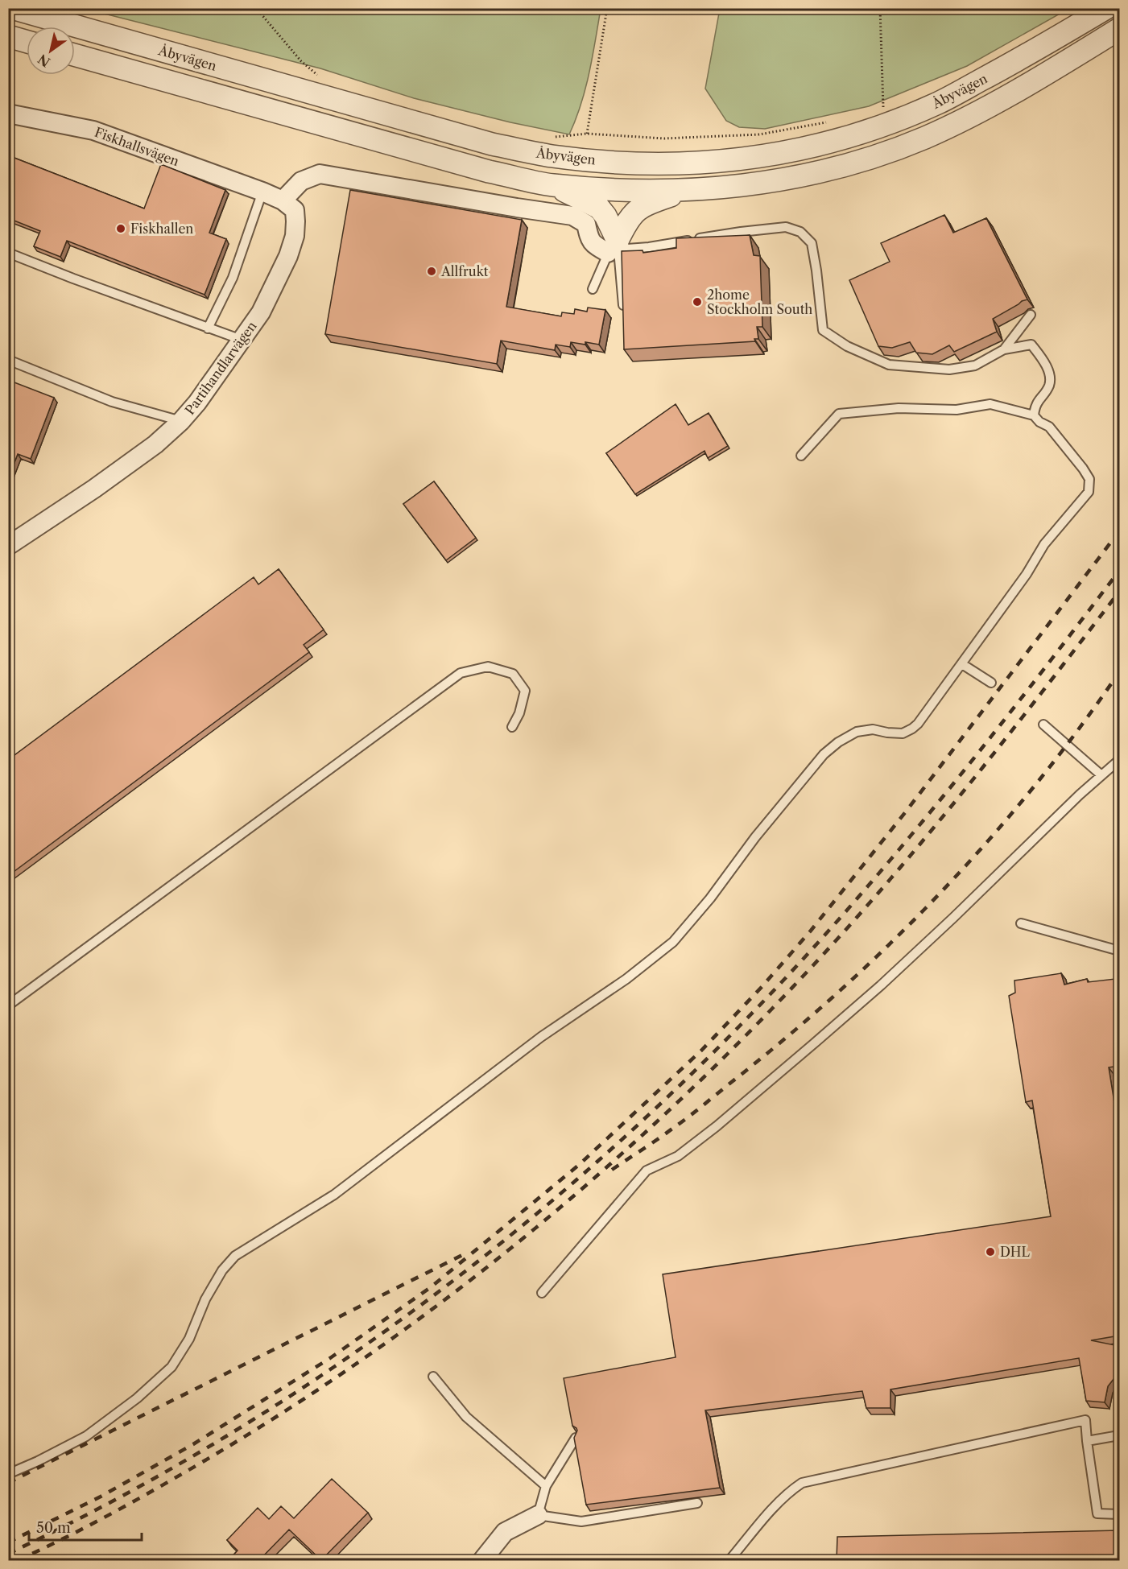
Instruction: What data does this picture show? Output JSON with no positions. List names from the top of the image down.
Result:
{
  "streets": {
    "street": ["Åbyvägen", "Fiskhallsvägen", "Partihandlarvägen"]
  },
  "places": [
    "Fiskhallen",
    "Allfrukt",
    "2home Stockholm South",
    "DHL"
  ],
  "scale_bar": "50 m",
  "north": "bottom left"
}
